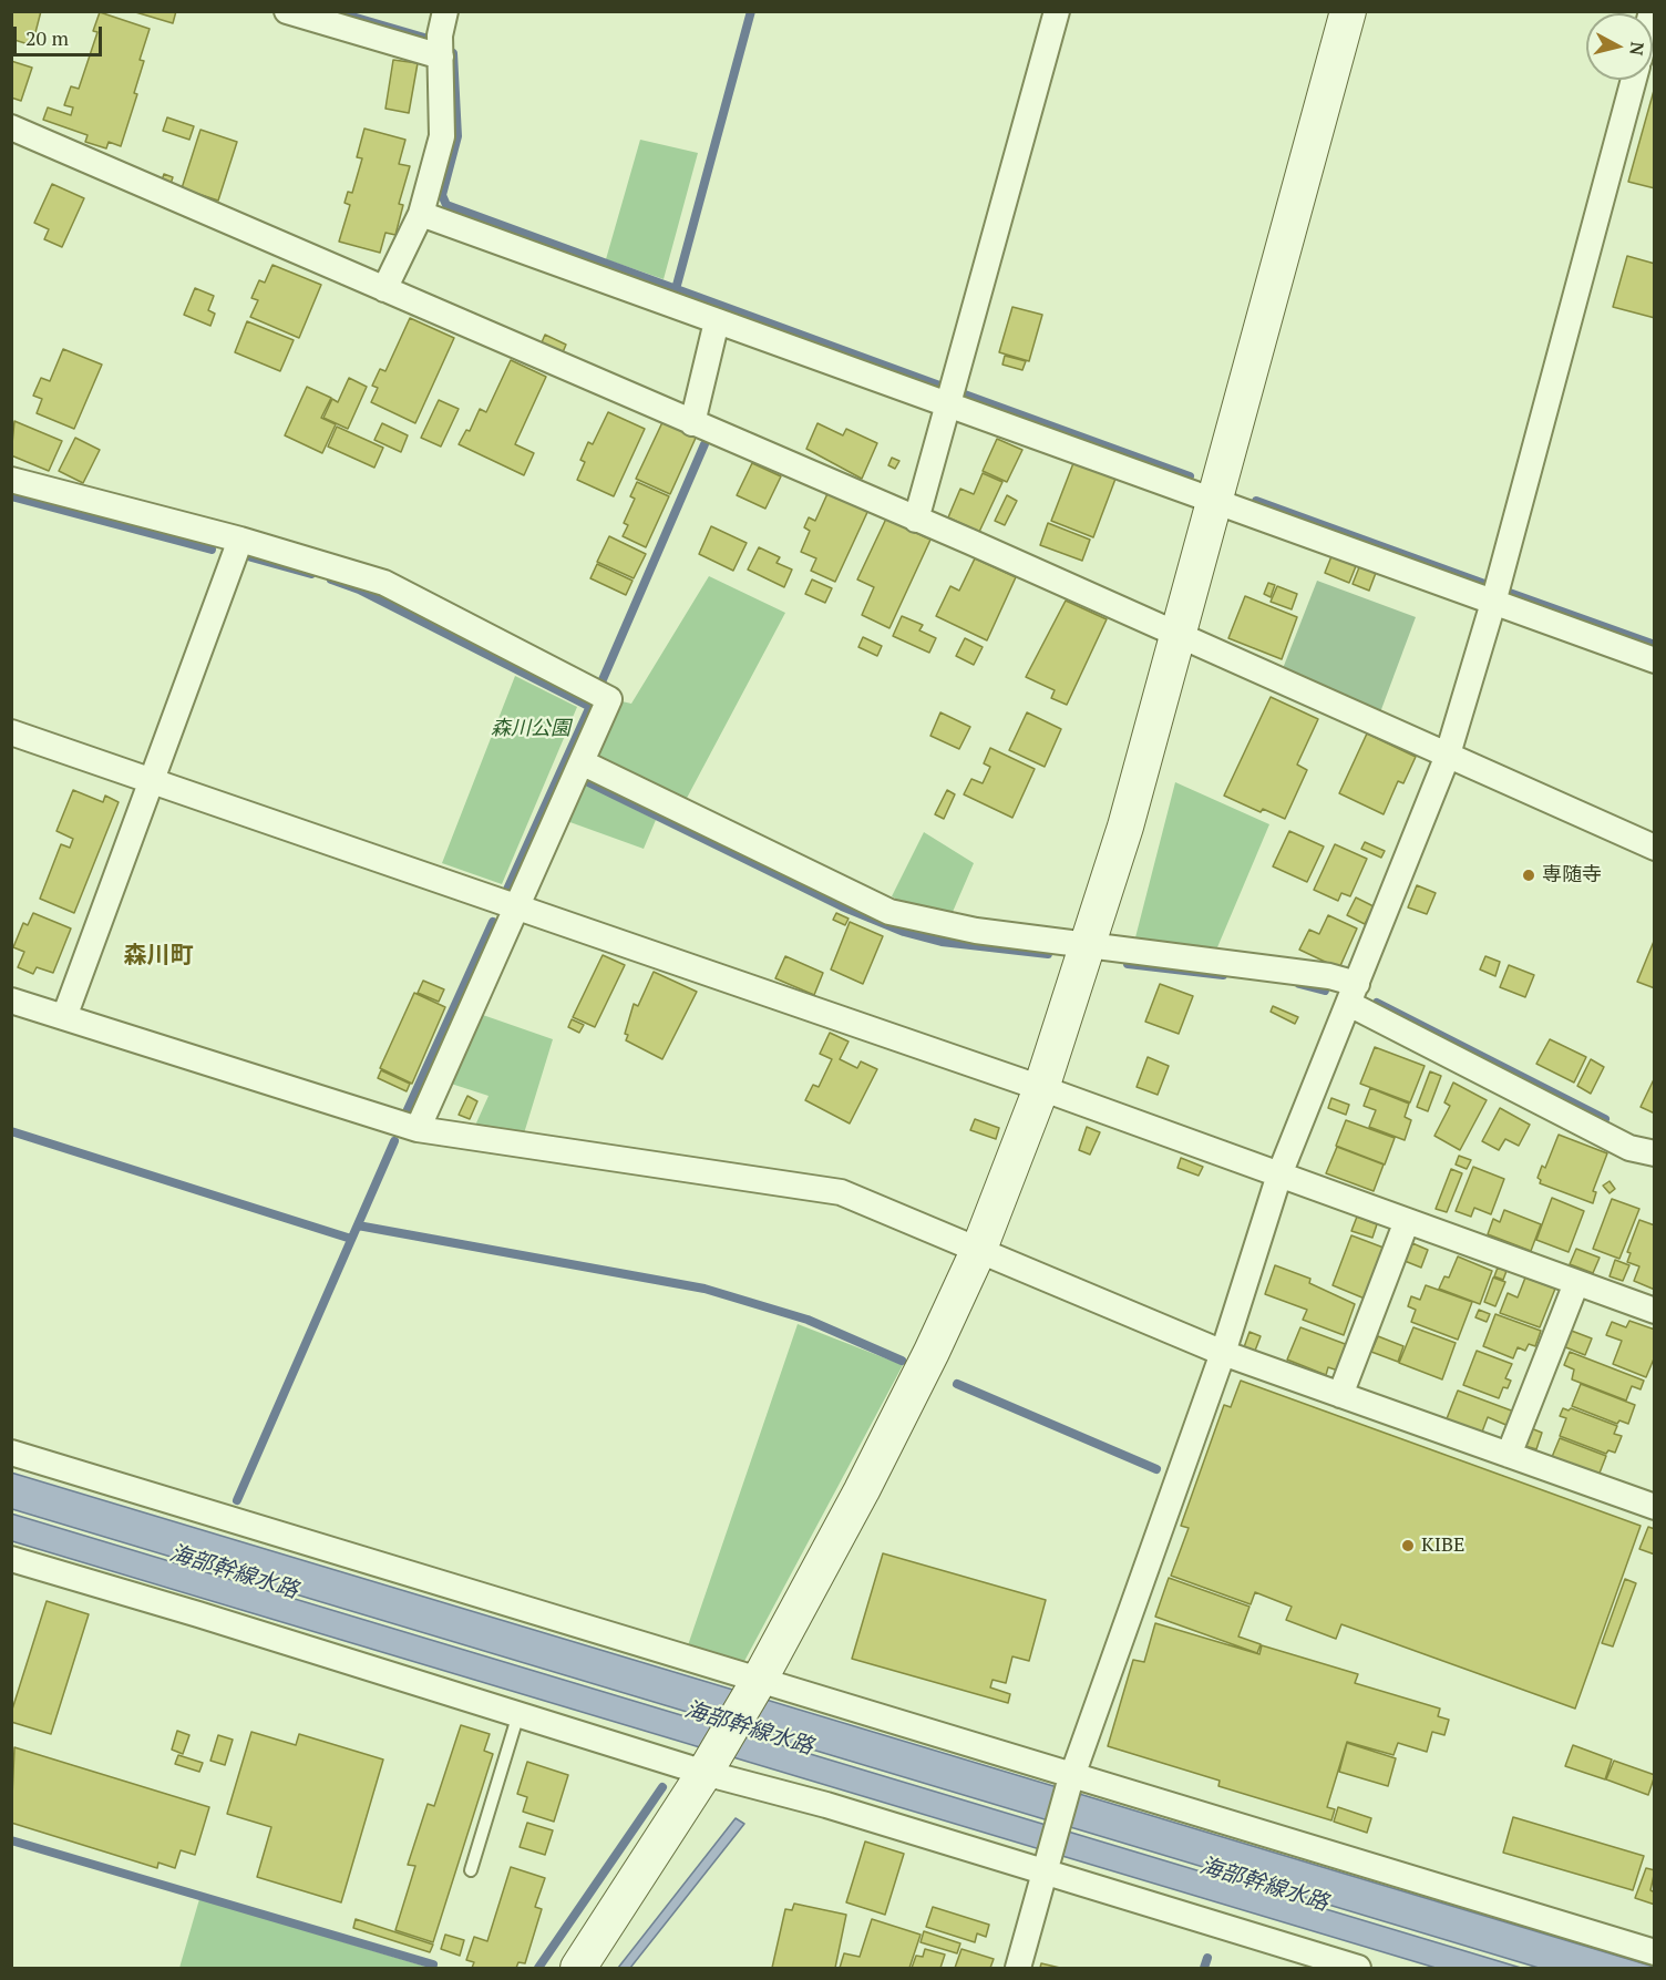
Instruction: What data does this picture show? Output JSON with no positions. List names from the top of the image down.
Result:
{
  "districts": ["森川町"],
  "water": ["海部幹線水路"],
  "parks": ["森川公園"],
  "places": ["専随寺", "KIBE"],
  "scale_bar": "20 m",
  "north": "right"
}
